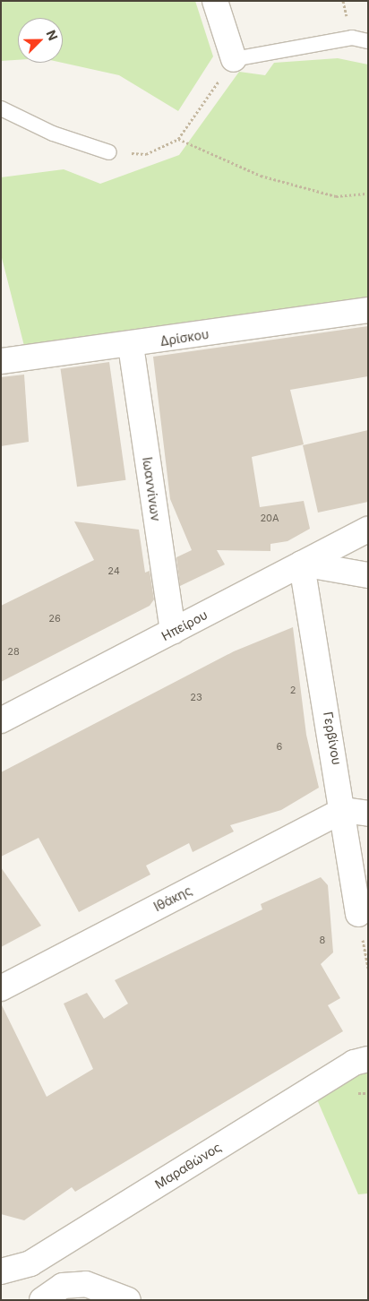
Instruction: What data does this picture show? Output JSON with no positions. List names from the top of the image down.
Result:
{
  "streets": {
    "street": [
      "Δρίσκου",
      "Ιωαννίνων",
      "Ηπείρου",
      "Γερβίνου",
      "Ιθάκης",
      "Μαραθώνος"
    ]
  },
  "crossings": [
    ["Δρίσκου", "Ιωαννίνων"],
    ["Ιωαννίνων", "Ηπείρου"],
    ["Ηπείρου", "Γερβίνου"],
    ["Γερβίνου", "Ιθάκης"]
  ],
  "house_numbers": [
    "20A",
    "24",
    "26",
    "28",
    "2",
    "23",
    "6",
    "8"
  ],
  "north": "top right"
}
